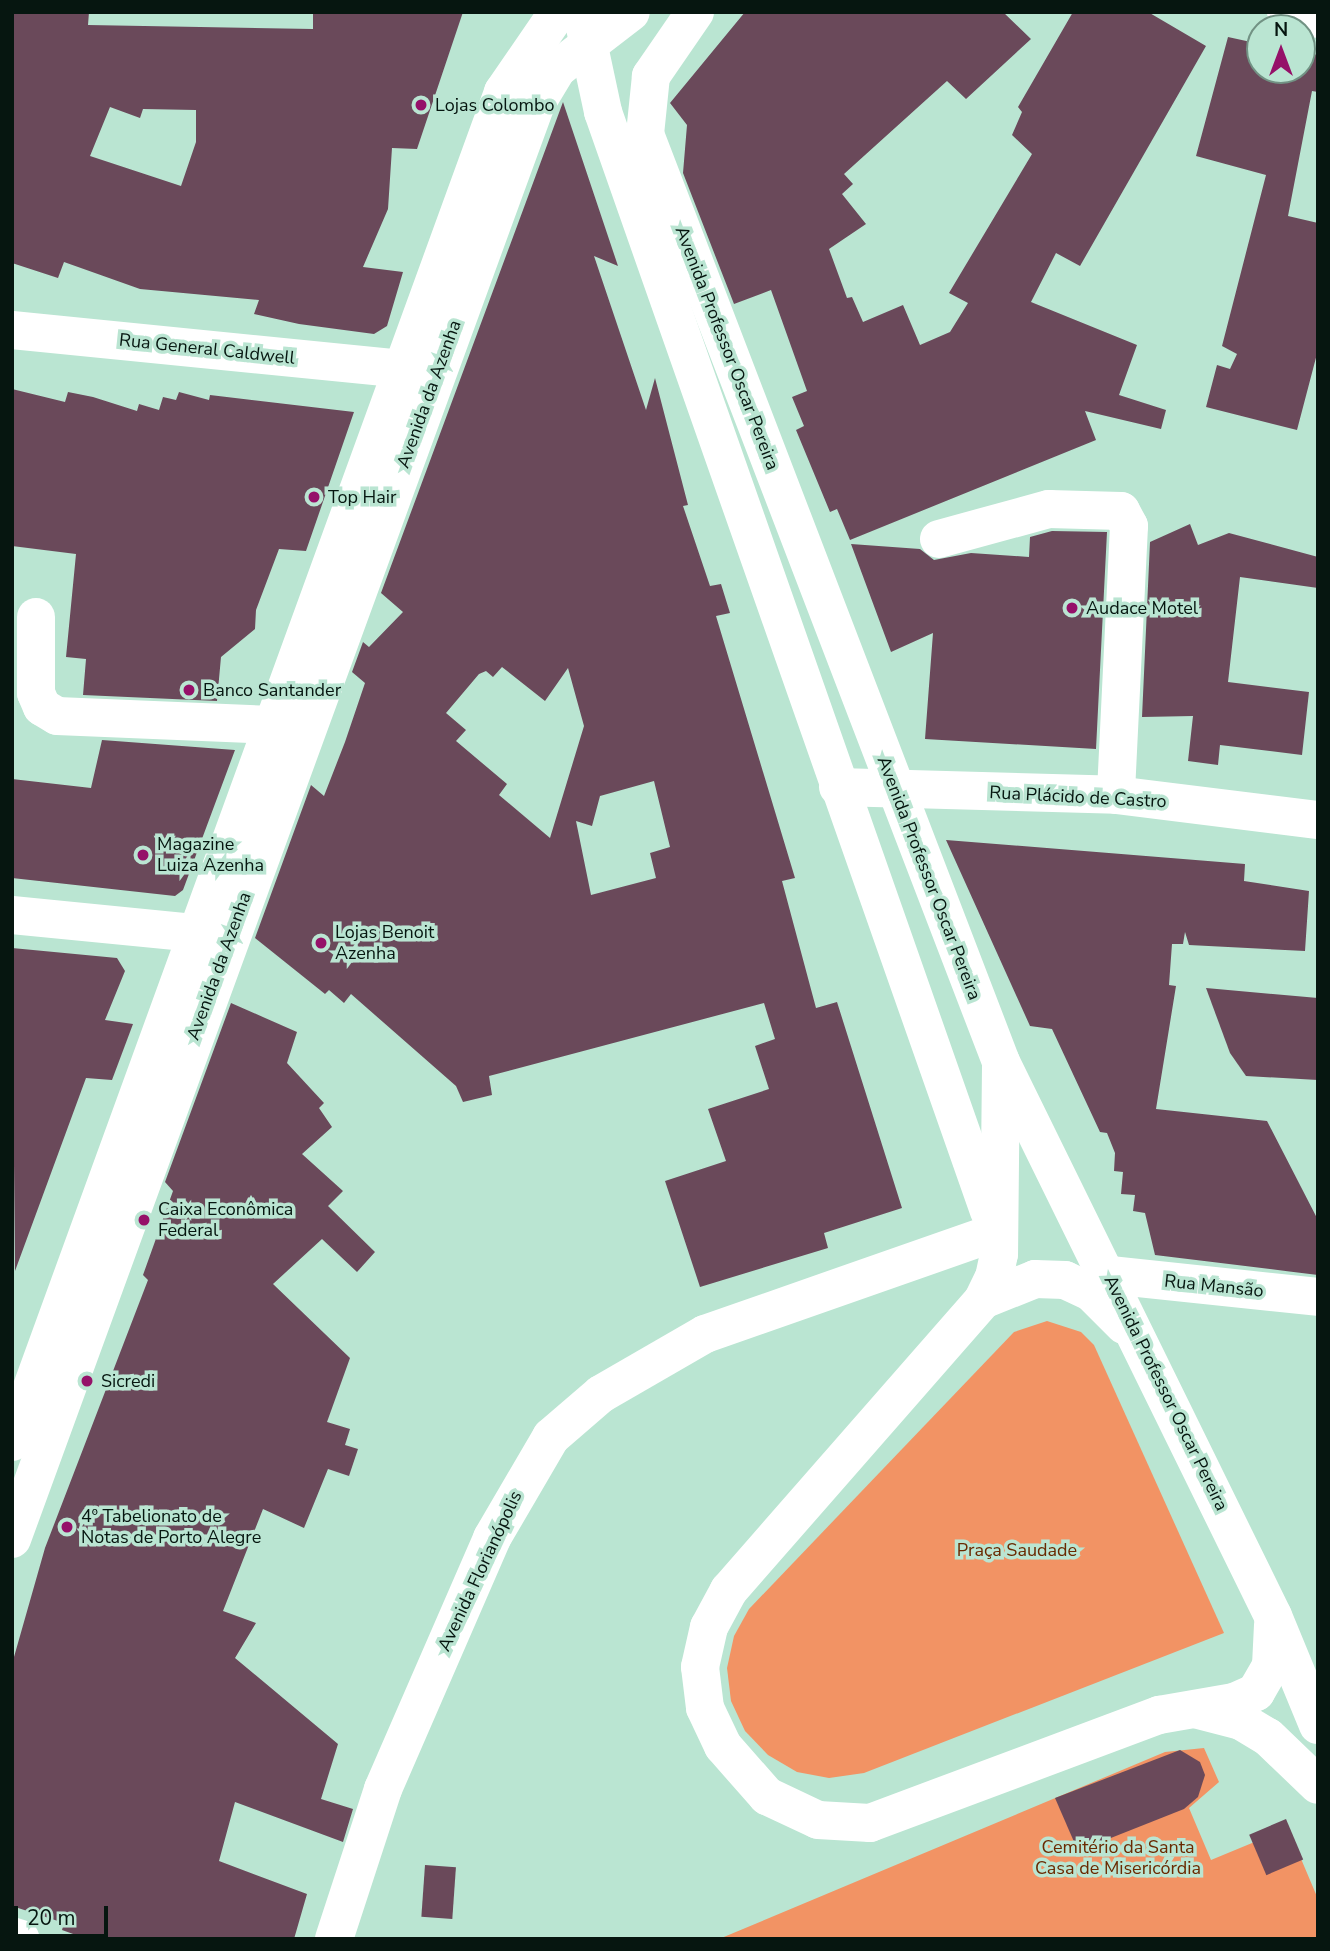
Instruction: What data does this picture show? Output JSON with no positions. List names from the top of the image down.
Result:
{
  "streets": {
    "main road": [
      "Avenida Professor Oscar Pereira",
      "Rua General Caldwell",
      "Avenida da Azenha",
      "Rua Plácido de Castro",
      "Rua Mansão",
      "Avenida Florianópolis"
    ]
  },
  "crossings": [
    ["Avenida Professor Oscar Pereira", "Avenida da Azenha"],
    ["Avenida Professor Oscar Pereira", "Rua Plácido de Castro"],
    ["Avenida Professor Oscar Pereira", "Rua Mansão"],
    ["Avenida Professor Oscar Pereira", "Avenida Florianópolis"],
    ["Rua General Caldwell", "Avenida da Azenha"]
  ],
  "parks": ["Praça Saudade", "Cemitério da Santa Casa de Misericórdia"],
  "places": [
    "Lojas Colombo",
    "Top Hair",
    "Audace Motel",
    "Banco Santander",
    "Magazine Luiza Azenha",
    "Lojas Benoit Azenha",
    "Caixa Econômica Federal",
    "Sicredi",
    "4º Tabelionato de Notas de Porto Alegre"
  ],
  "scale_bar": "20 m",
  "north": "top"
}
